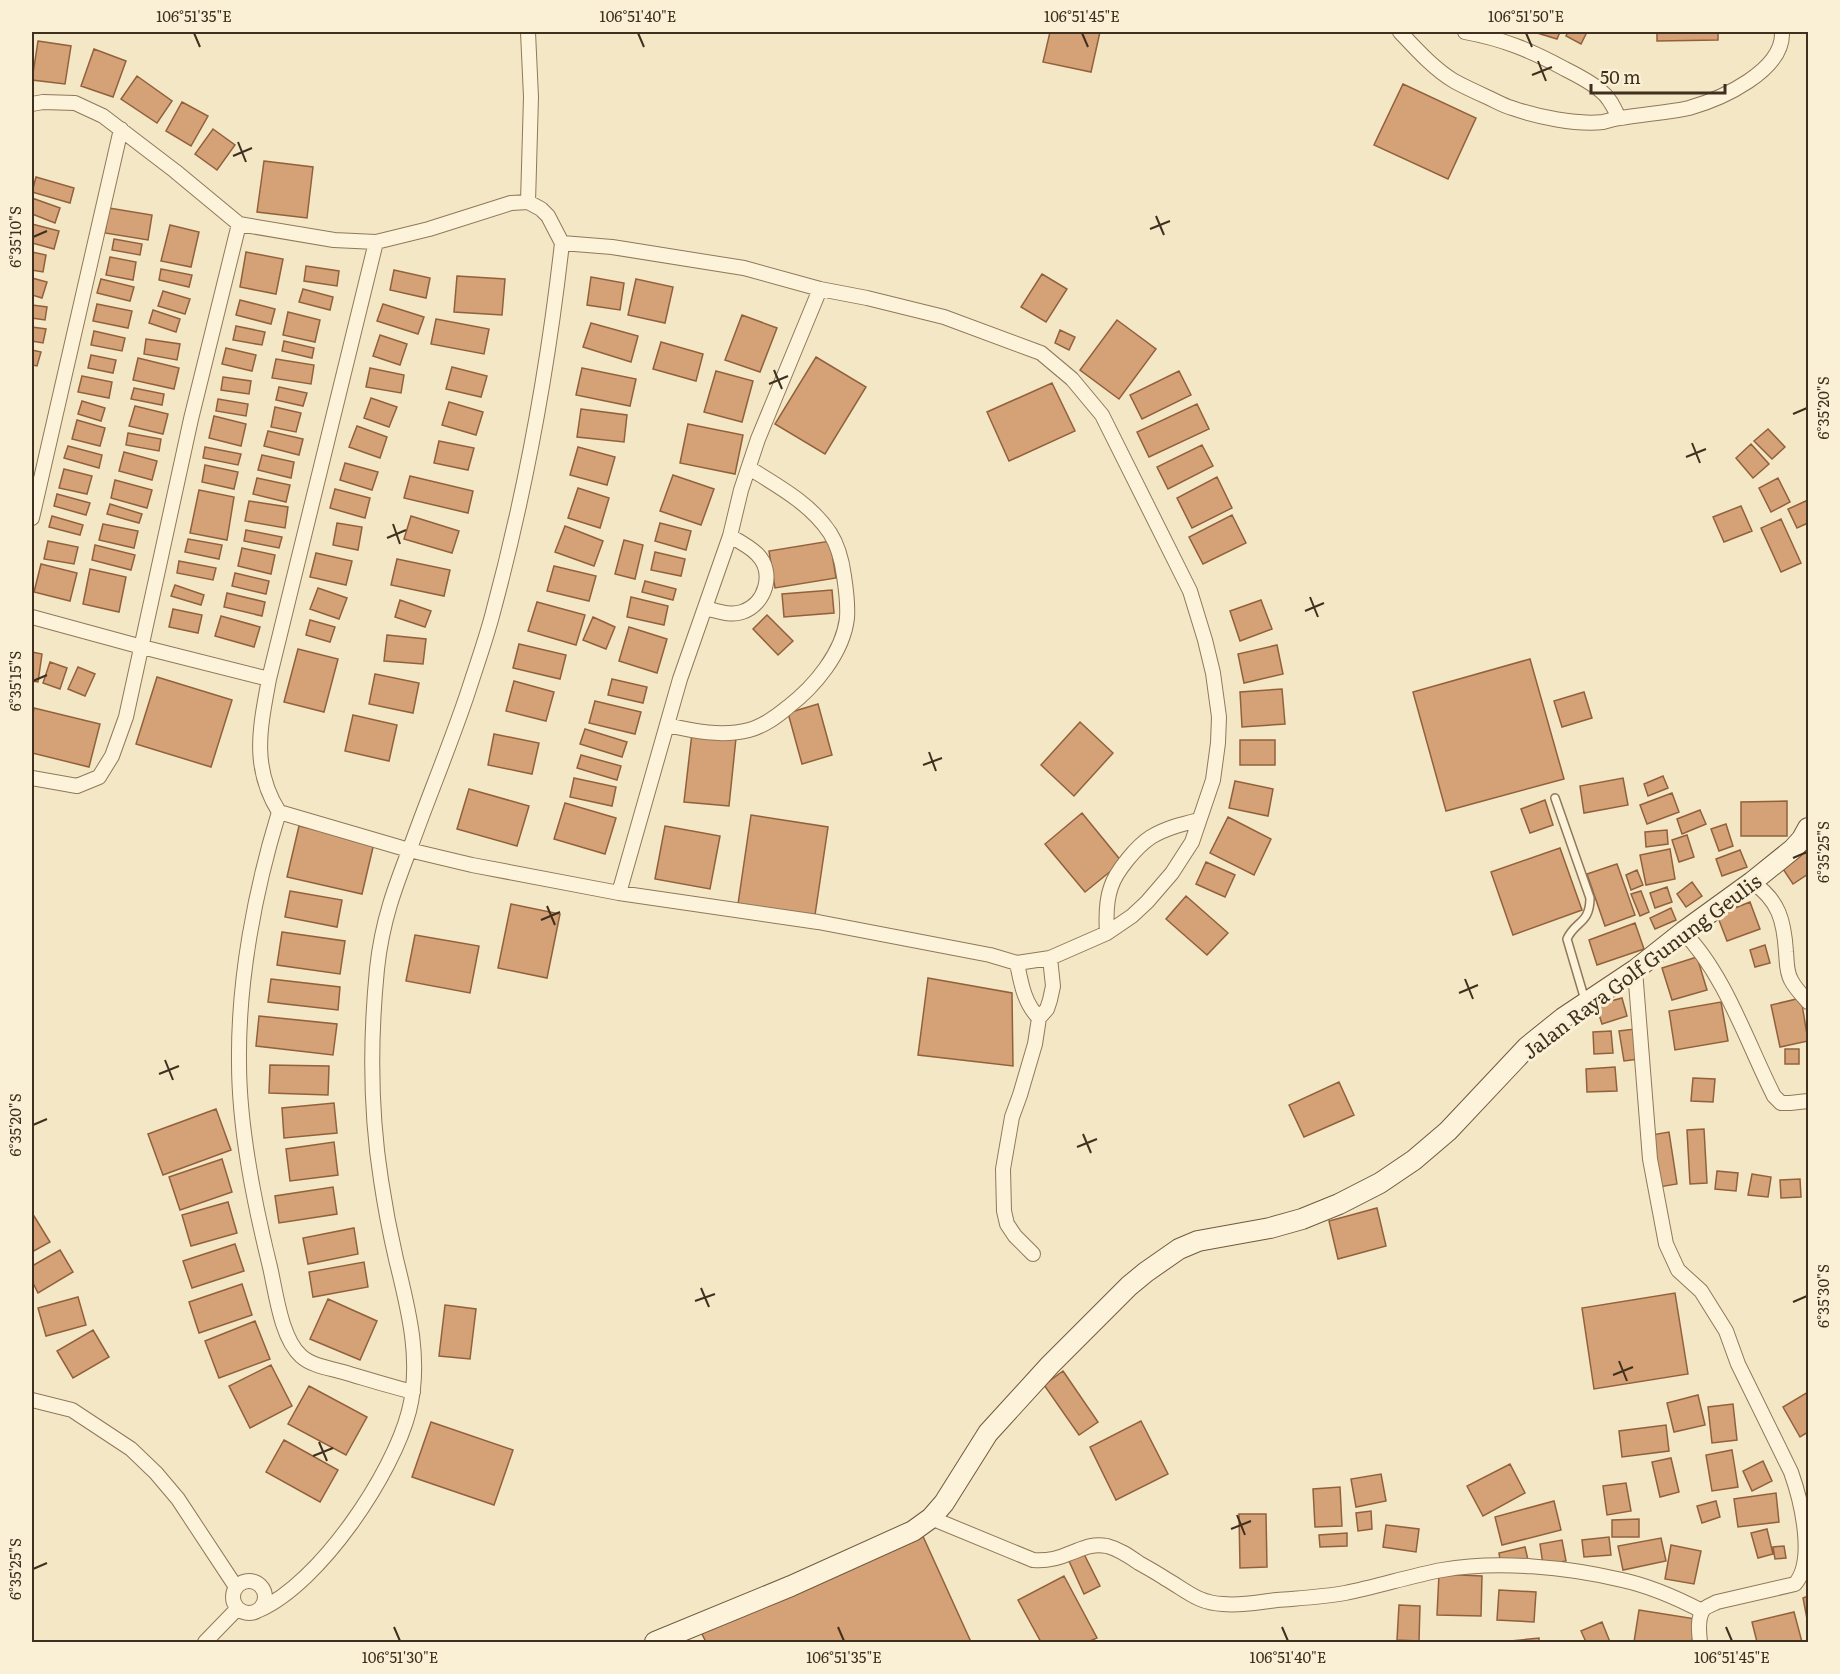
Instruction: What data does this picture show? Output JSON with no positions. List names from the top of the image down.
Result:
{
  "streets": {
    "main road": ["Jalan Raya Golf Gunung Geulis"]
  },
  "scale_bar": "50 m",
  "coordinates": [
    "106°51'35\"E",
    "106°51'40\"E",
    "106°51'45\"E",
    "106°51'50\"E",
    "6°35'10\"S",
    "6°35'20\"S",
    "6°35'15\"S",
    "6°35'25\"S",
    "6°35'30\"S",
    "106°51'30\"E"
  ]
}
